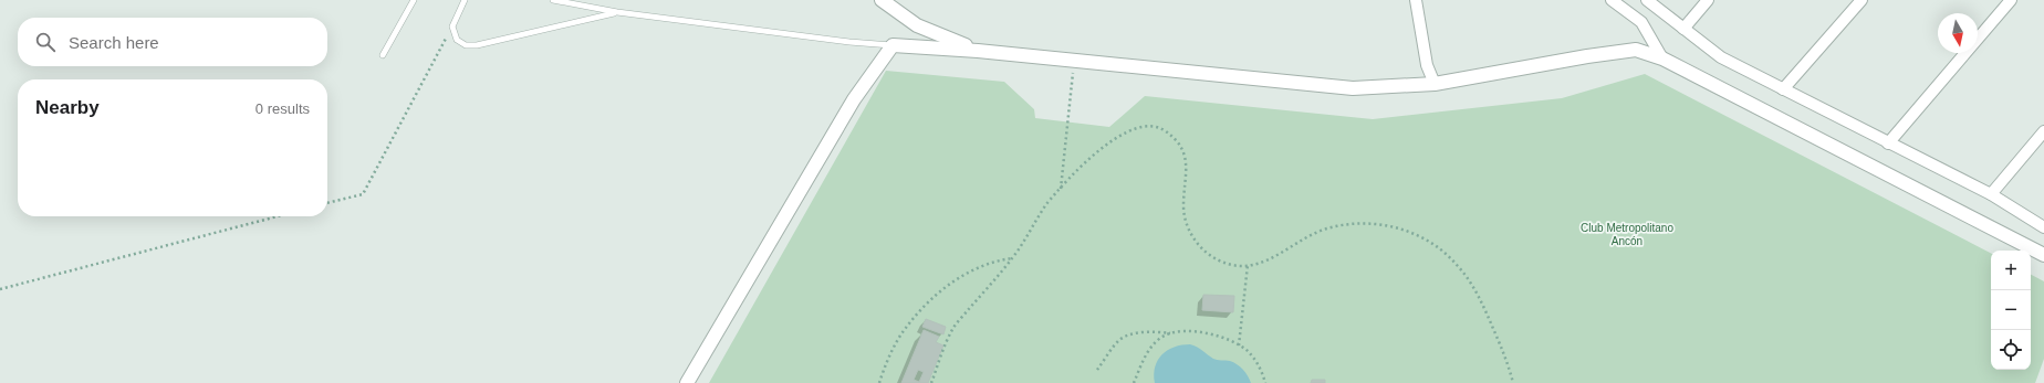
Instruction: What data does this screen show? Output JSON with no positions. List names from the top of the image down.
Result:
{
  "parks": ["Club Metropolitano Ancón"],
  "north": "bottom",
  "page": {
    "search": "Search here",
    "heading": ["Nearby", "0 results"],
    "map_buttons": ["+", "−"]
  }
}
